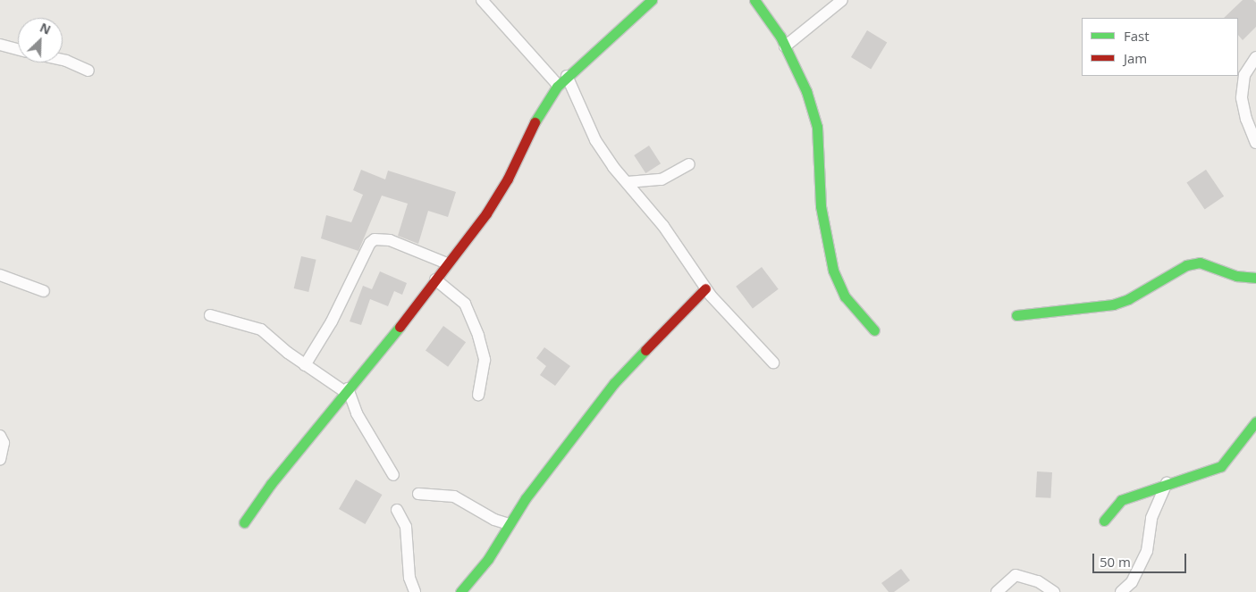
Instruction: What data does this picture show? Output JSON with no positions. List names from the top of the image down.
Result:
{
  "legend": ["Fast", "Jam"],
  "scale_bar": "50 m",
  "north": "top right"
}
